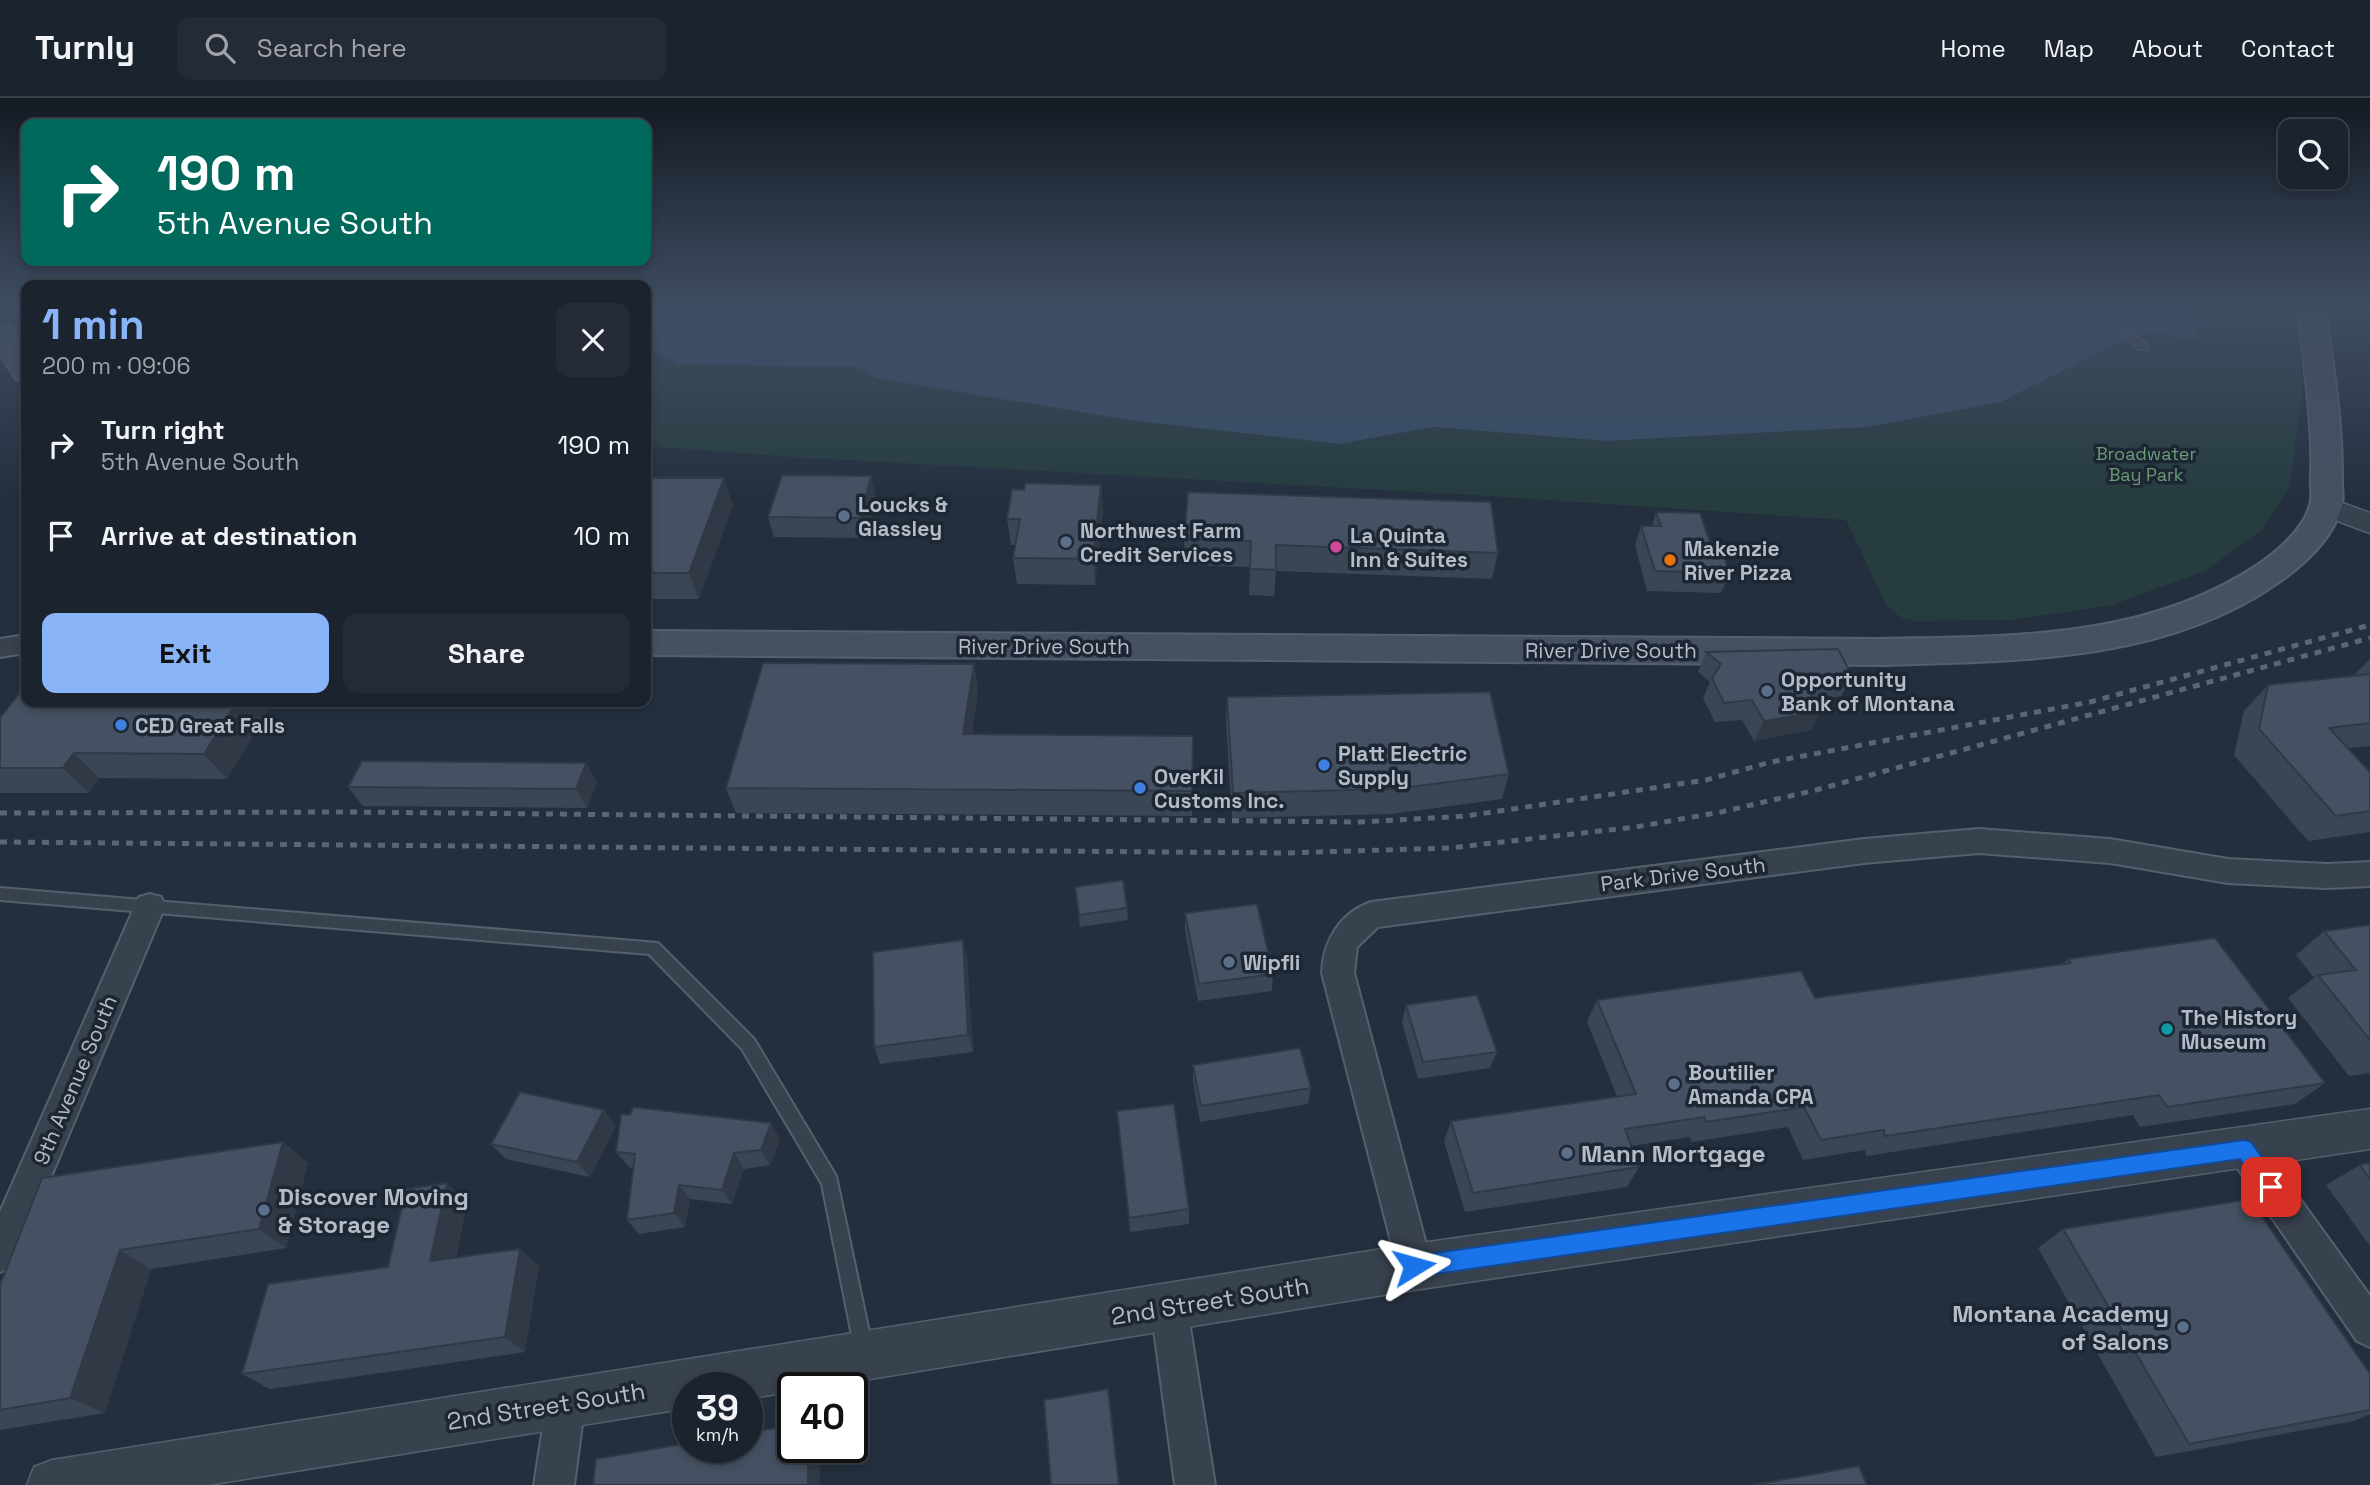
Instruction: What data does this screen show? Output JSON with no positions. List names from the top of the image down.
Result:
{
  "streets": {
    "main road": ["River Drive South"],
    "street": ["Park Drive South", "9th Avenue South", "2nd Street South"]
  },
  "crossings": [
    ["Park Drive South", "2nd Street South"]
  ],
  "parks": ["Broadwater Bay Park"],
  "places": [
    "Loucks & Glassley",
    "Northwest Farm Credit Services",
    "La Quinta Inn & Suites",
    "Makenzie River Pizza",
    "Opportunity Bank of Montana",
    "CED Great Falls",
    "Platt Electric Supply",
    "OverKil Customs Inc.",
    "Wipfli",
    "The History Museum",
    "Boutilier Amanda CPA",
    "Mann Mortgage",
    "Discover Moving & Storage",
    "Montana Academy of Salons"
  ],
  "page": {
    "header": "Turnly",
    "search": "Search here",
    "nav": [
      "Home",
      "Map",
      "About",
      "Contact"
    ],
    "turn": ["190 m", "5th Avenue South"],
    "heading": ["1 min", "200 m · 09:06"],
    "list": [
      {
        "name": "Turn right",
        "note": "5th Avenue South",
        "value": "190 m"
      },
      {
        "name": "Arrive at destination",
        "value": "10 m"
      }
    ],
    "buttons": ["Exit", "Share"],
    "speed": "39 km/h",
    "limit": "40"
  }
}
